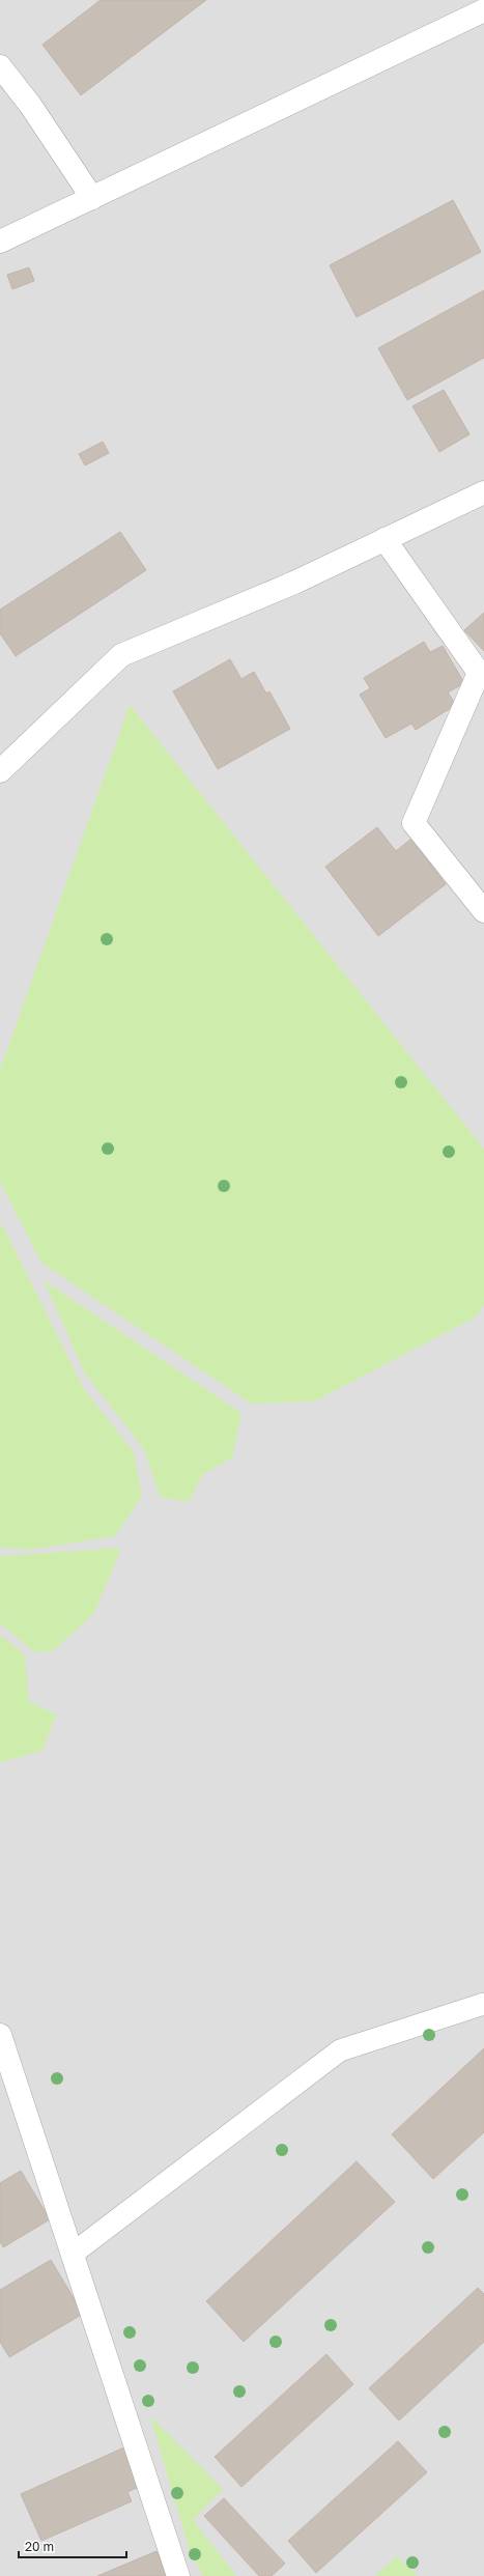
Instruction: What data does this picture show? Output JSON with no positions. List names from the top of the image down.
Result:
{
  "scale_bar": "20 m"
}
